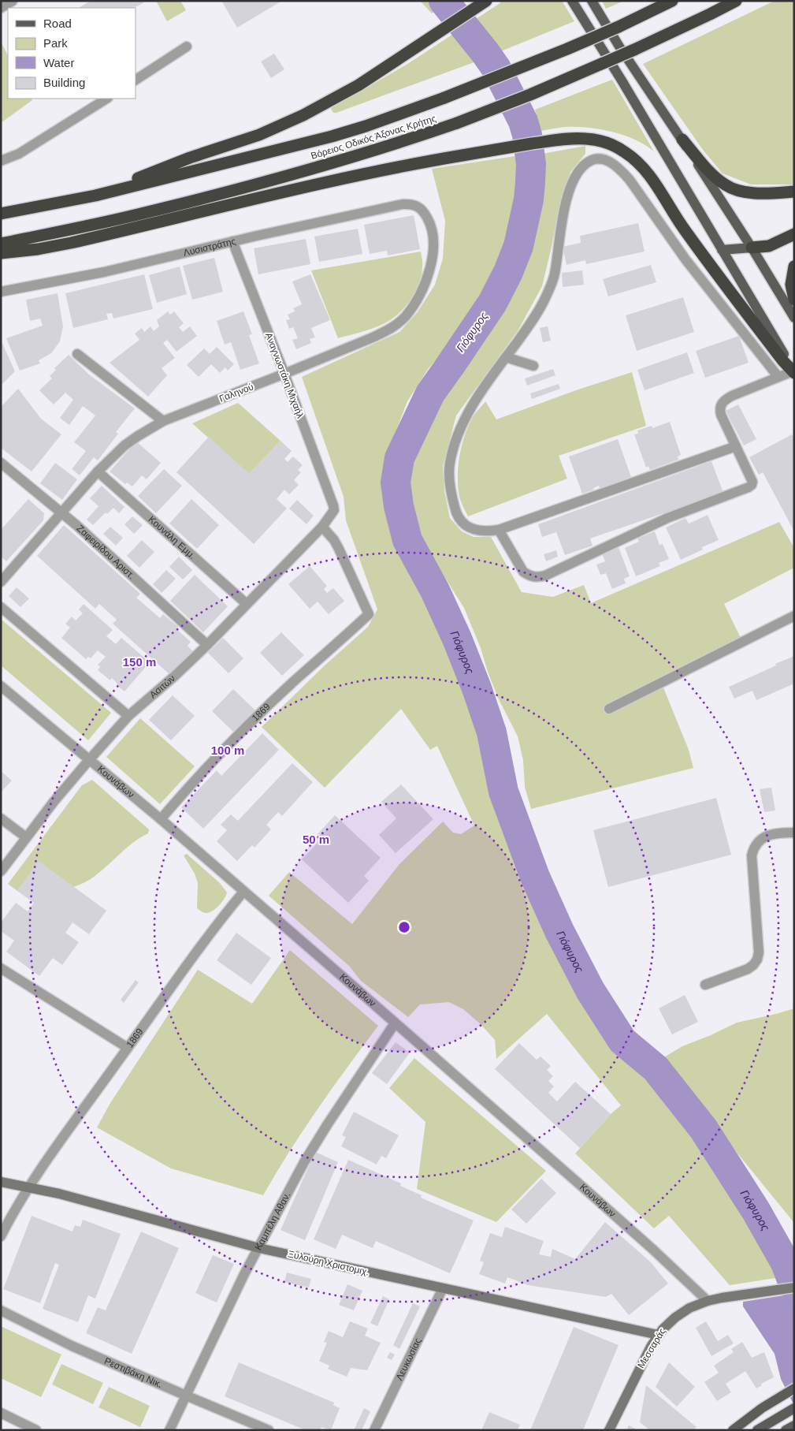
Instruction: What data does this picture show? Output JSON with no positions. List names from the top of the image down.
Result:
{
  "streets": {
    "highway": ["Βόρειος Οδικός Άξονας Κρήτης"],
    "street": [
      "Λυσιστράτης",
      "Αναγνωστάκη Μιχαήλ",
      "Γαληνού",
      "Κουνάλη Εμμ.",
      "Ζαφειρίδου Αριστ.",
      "Ασιτών",
      "1869",
      "Κουνάβων",
      "Καμπέλη Αθαν.",
      "Ξυλούρη Χριστομιχ.",
      "Μεσσαράς",
      "Λευκωσίας",
      "Ρεστιβάκη Νικ."
    ]
  },
  "crossings": [
    ["Λυσιστράτης", "Αναγνωστάκη Μιχαήλ"],
    ["Λυσιστράτης", "Γαληνού"],
    ["Αναγνωστάκη Μιχαήλ", "Γαληνού"],
    ["Αναγνωστάκη Μιχαήλ", "Ασιτών"],
    ["Γαληνού", "Κουνάλη Εμμ."],
    ["Γαληνού", "Ζαφειρίδου Αριστ."],
    ["Κουνάλη Εμμ.", "Ασιτών"],
    ["Ζαφειρίδου Αριστ.", "Ασιτών"],
    ["Ασιτών", "1869"],
    ["Ασιτών", "Κουνάβων"],
    ["1869", "Κουνάβων"],
    ["1869", "Ξυλούρη Χριστομιχ."],
    ["Κουνάβων", "Καμπέλη Αθαν."],
    ["Κουνάβων", "Μεσσαράς"],
    ["Καμπέλη Αθαν.", "Ξυλούρη Χριστομιχ."],
    ["Καμπέλη Αθαν.", "Ρεστιβάκη Νικ."],
    ["Ξυλούρη Χριστομιχ.", "Μεσσαράς"],
    ["Ξυλούρη Χριστομιχ.", "Λευκωσίας"]
  ],
  "water": ["Γιόφυρος"],
  "legend": [
    "Road",
    "Park",
    "Water",
    "Building"
  ],
  "rings": ["150 m", "100 m", "50 m"]
}
